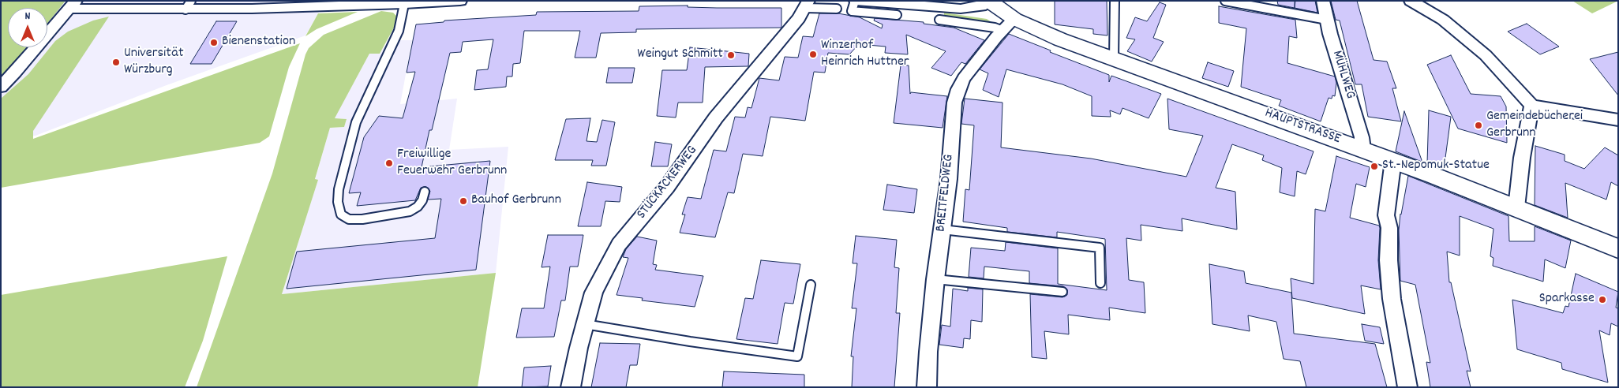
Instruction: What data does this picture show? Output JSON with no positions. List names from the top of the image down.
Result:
{
  "streets": {
    "street": [
      "MÜHLWEG",
      "HAUPTSTRASSE",
      "STÜCKACKERWEG",
      "BREITFELDWEG"
    ]
  },
  "crossings": [
    ["MÜHLWEG", "HAUPTSTRASSE"],
    ["HAUPTSTRASSE", "BREITFELDWEG"]
  ],
  "places": [
    "Bienenstation",
    "Winzerhof Heinrich Huttner",
    "Weingut Schmitt",
    "Universität Würzburg",
    "Gemeindebücherei Gerbrunn",
    "Freiwillige Feuerwehr Gerbrunn",
    "St.-Nepomuk-Statue",
    "Bauhof Gerbrunn",
    "Sparkasse"
  ],
  "north": "top"
}
